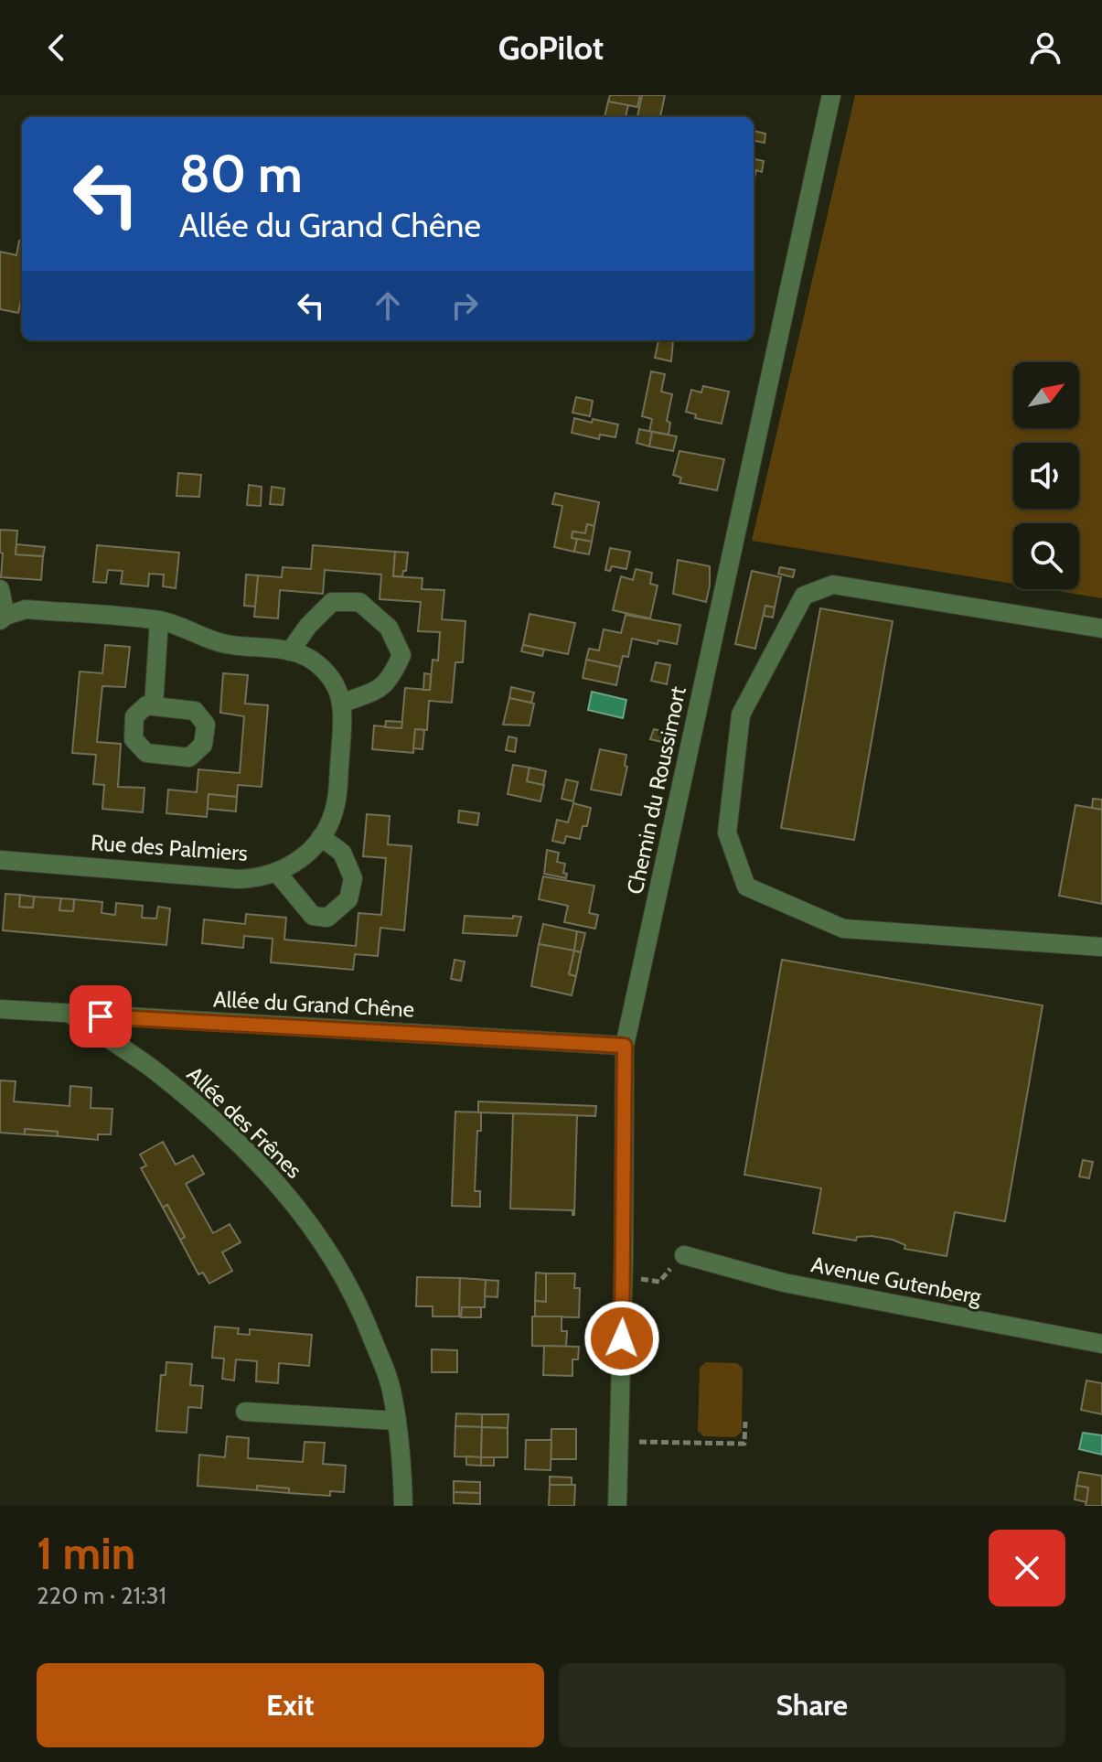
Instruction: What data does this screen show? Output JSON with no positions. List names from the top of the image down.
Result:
{
  "streets": {
    "street": [
      "Chemin du Roussimort",
      "Rue des Palmiers",
      "Allée du Grand Chêne",
      "Allée des Frênes",
      "Avenue Gutenberg"
    ]
  },
  "crossings": [
    ["Chemin du Roussimort", "Allée du Grand Chêne"],
    ["Allée du Grand Chêne", "Allée des Frênes"]
  ],
  "north": "top right",
  "page": {
    "header": "GoPilot",
    "turn": ["80 m", "Allée du Grand Chêne"],
    "heading": ["1 min", "220 m · 21:31"],
    "buttons": ["Exit", "Share"]
  }
}
